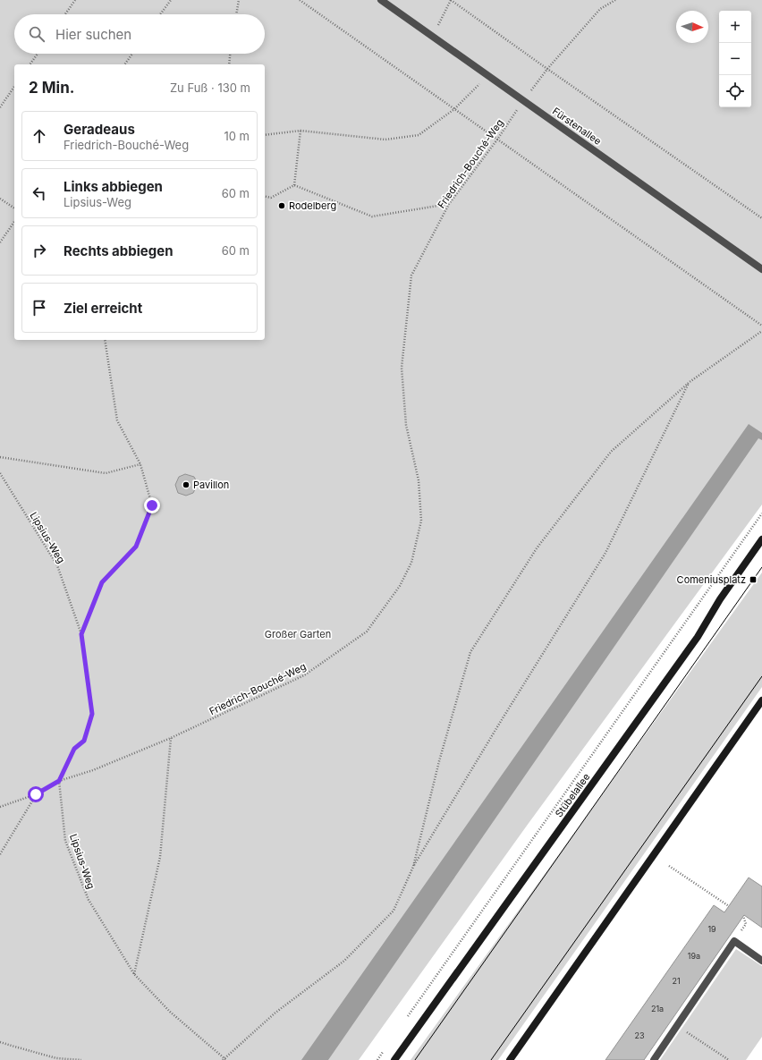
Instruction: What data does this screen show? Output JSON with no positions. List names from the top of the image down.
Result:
{
  "streets": {
    "main road": ["Stübelallee"],
    "street": ["Fürstenallee"],
    "path": ["Friedrich-Bouché-Weg", "Lipsius-Weg"]
  },
  "crossings": [
    ["Fürstenallee", "Friedrich-Bouché-Weg"],
    ["Friedrich-Bouché-Weg", "Lipsius-Weg"]
  ],
  "parks": ["Großer Garten"],
  "places": {
    "other": ["Rodelberg", "Pavillon"],
    "transit": ["Comeniusplatz"]
  },
  "house_numbers": [
    "19",
    "19a",
    "21",
    "21a",
    "23"
  ],
  "north": "right",
  "page": {
    "map_buttons": ["+", "−"],
    "search": "Hier suchen",
    "heading": ["2 Min.", "Zu Fuß · 130 m"],
    "list": [
      ["Geradeaus", "Friedrich-Bouché-Weg", "10 m"],
      ["Links abbiegen", "Lipsius-Weg", "60 m"],
      ["Rechts abbiegen", "60 m"],
      "Ziel erreicht"
    ]
  }
}
